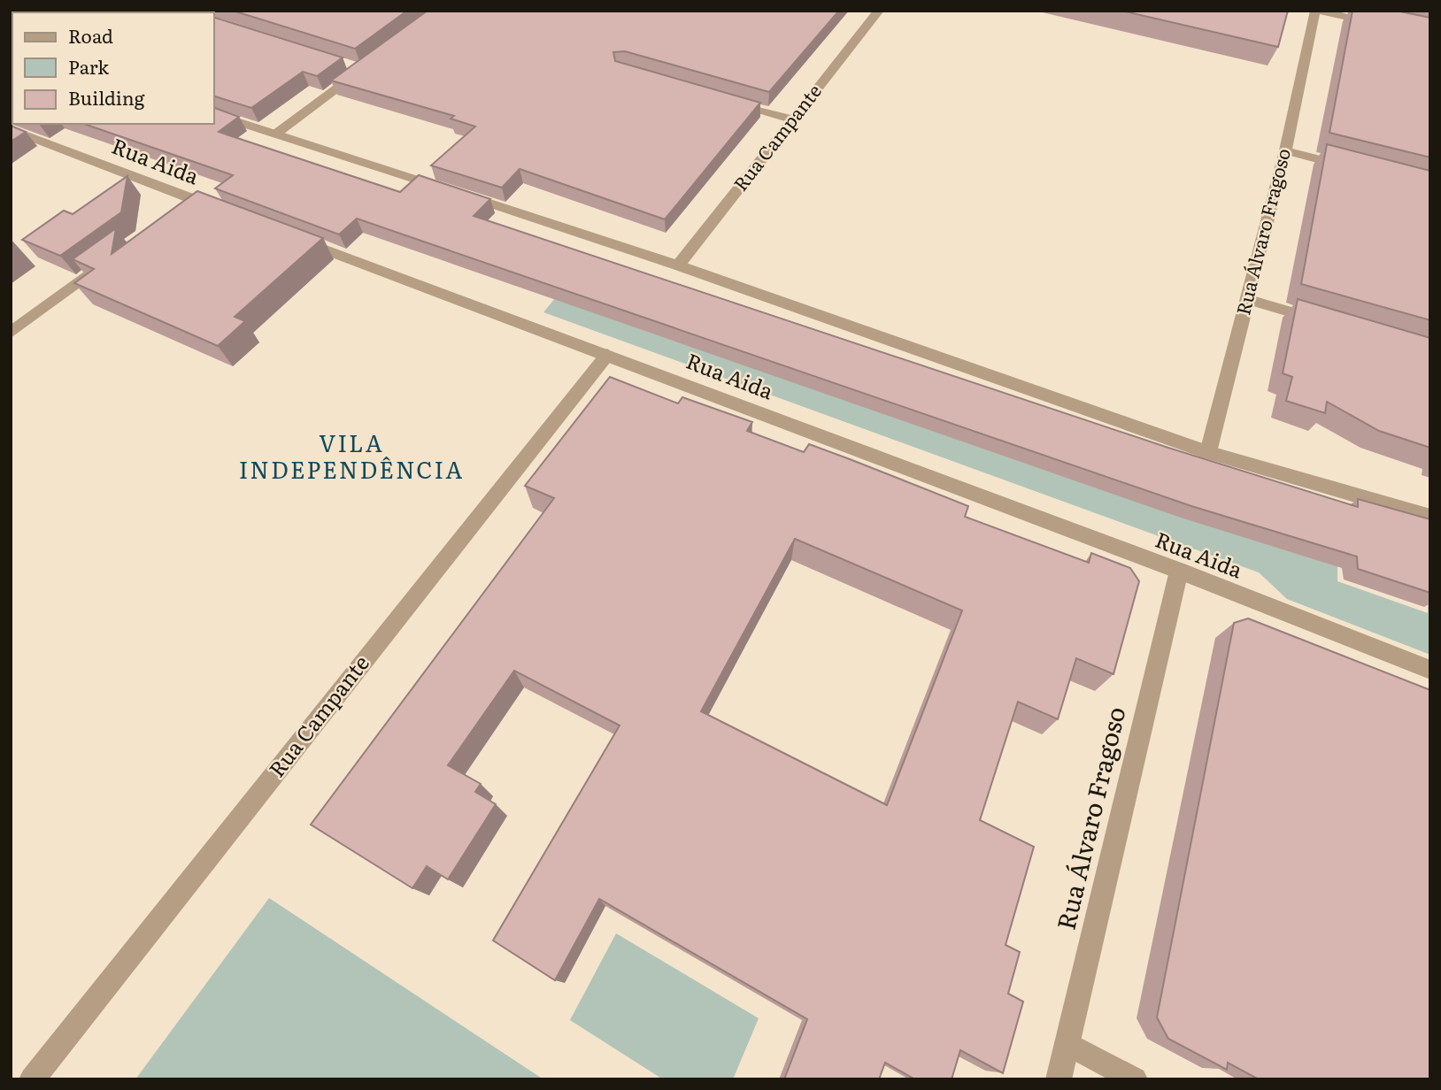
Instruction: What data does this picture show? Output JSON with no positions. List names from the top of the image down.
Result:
{
  "streets": {
    "street": ["Rua Campante", "Rua Aida", "Rua Álvaro Fragoso"]
  },
  "crossings": [
    ["Rua Campante", "Rua Aida"],
    ["Rua Aida", "Rua Álvaro Fragoso"]
  ],
  "districts": ["VILA INDEPENDÊNCIA"],
  "legend": ["Road", "Park", "Building"]
}
